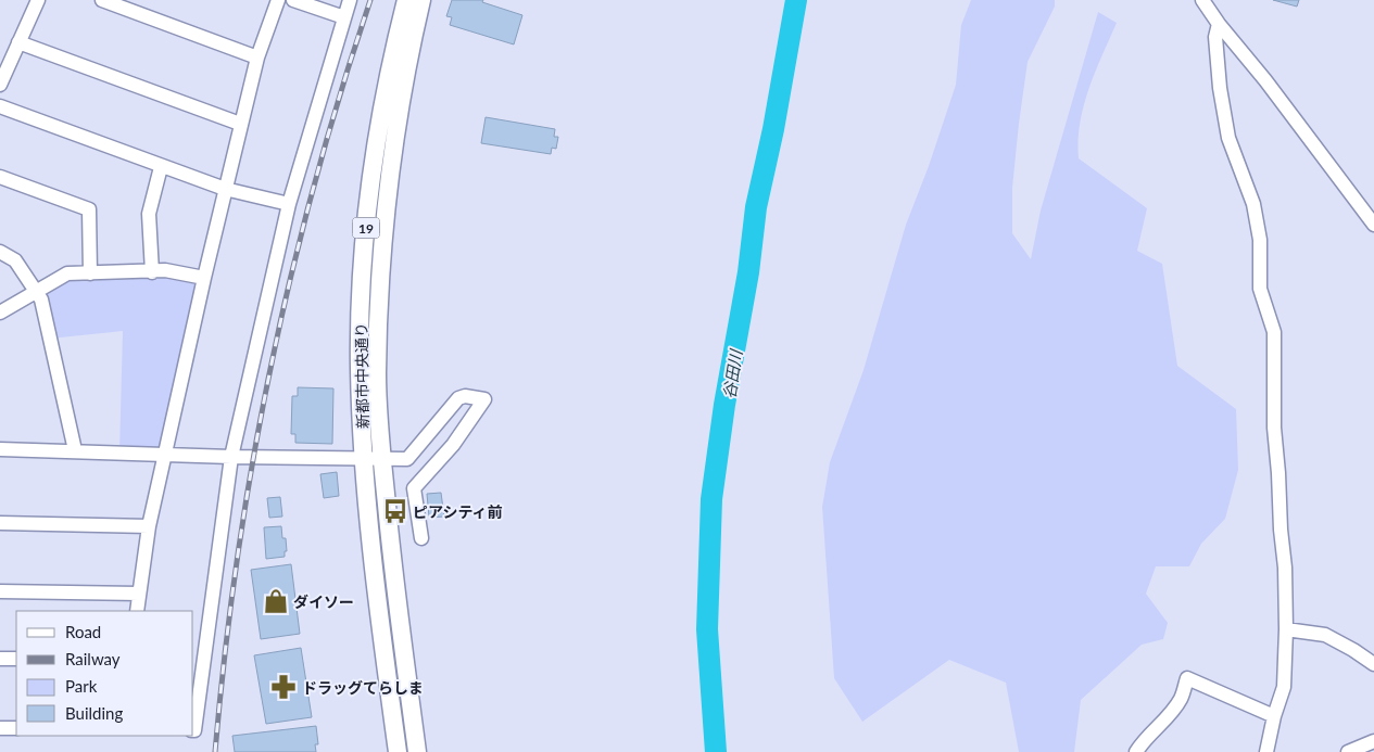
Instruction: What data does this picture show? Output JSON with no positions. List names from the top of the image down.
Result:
{
  "streets": {
    "main road": ["19", "新都市中央通り"]
  },
  "water": ["谷田川"],
  "places": {
    "bus stop": ["ピアシティ前"],
    "shop": ["ダイソー"],
    "pharmacy": ["ドラッグてらしま"]
  },
  "legend": [
    "Road",
    "Railway",
    "Park",
    "Building"
  ]
}
